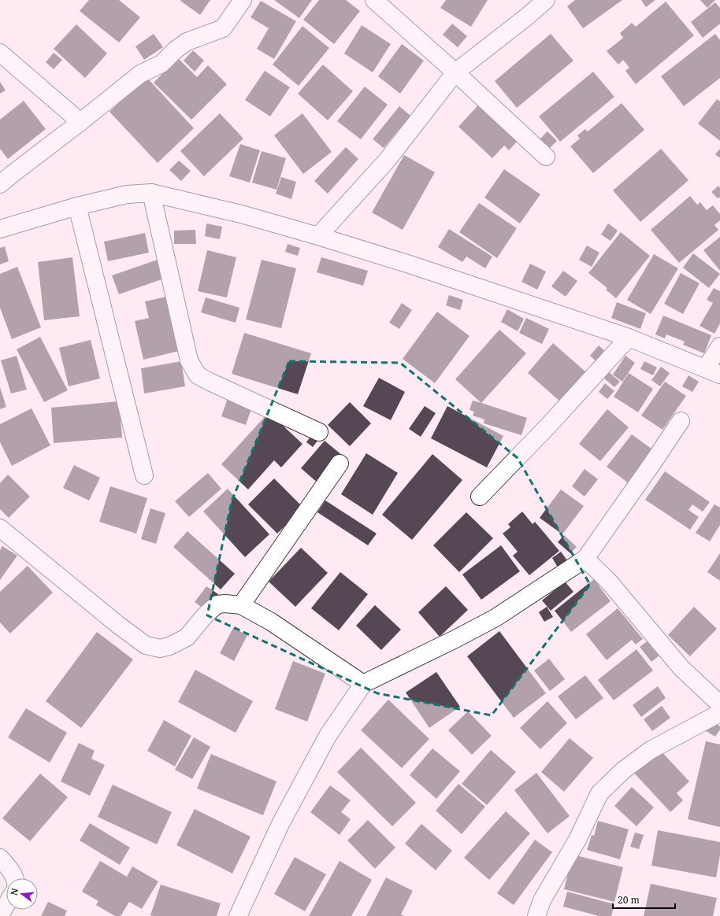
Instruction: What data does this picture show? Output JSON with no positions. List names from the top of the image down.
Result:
{
  "scale_bar": "20 m",
  "north": "left"
}
